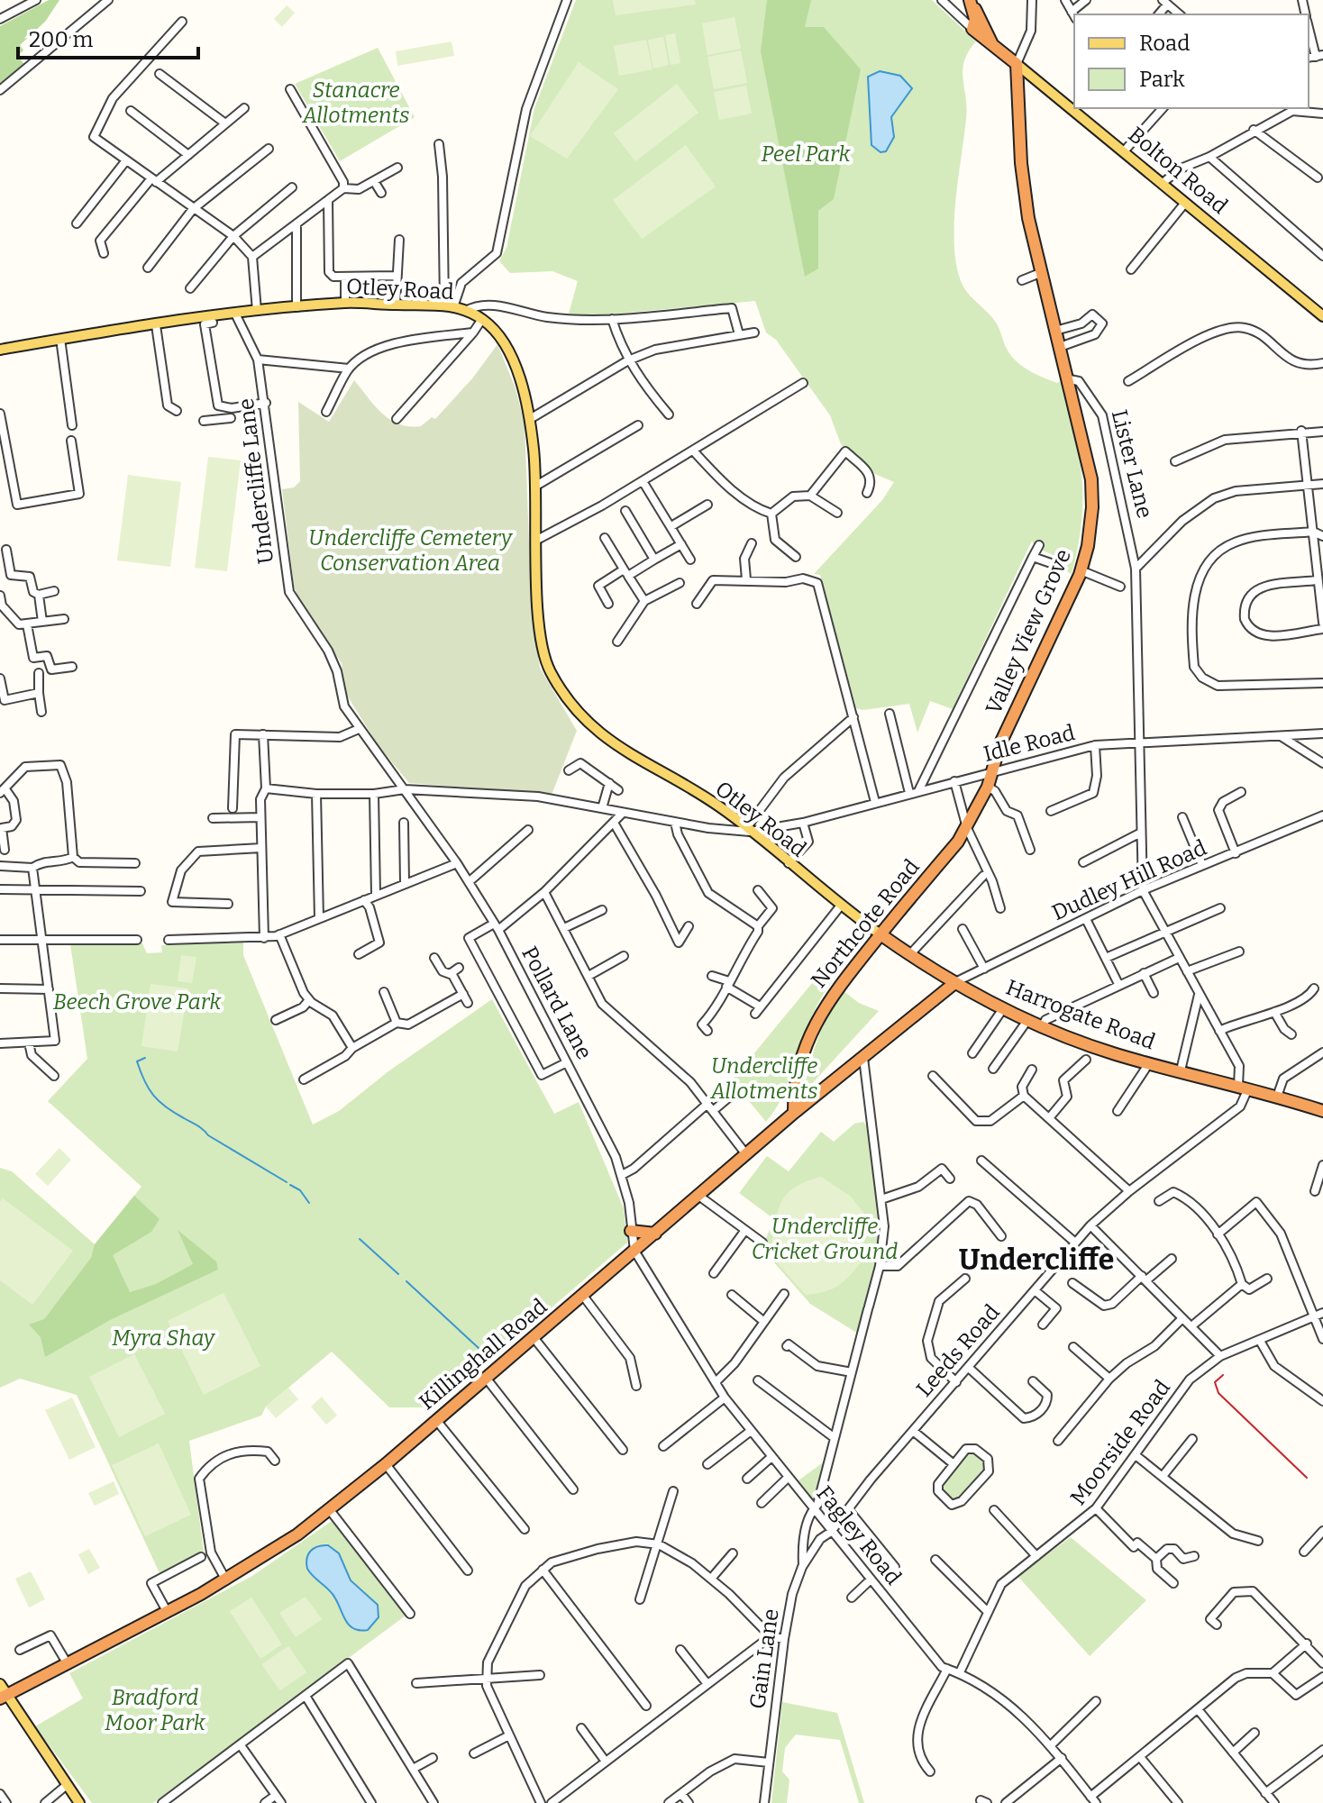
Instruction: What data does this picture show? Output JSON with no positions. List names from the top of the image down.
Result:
{
  "streets": {
    "highway": [
      "Bolton Road",
      "Lister Lane",
      "Valley View Grove",
      "Northcote Road",
      "Harrogate Road",
      "Killinghall Road"
    ],
    "main road": ["Otley Road"],
    "street": [
      "Undercliffe Lane",
      "Idle Road",
      "Dudley Hill Road",
      "Pollard Lane",
      "Leeds Road",
      "Moorside Road",
      "Fagley Road",
      "Gain Lane"
    ]
  },
  "crossings": [
    ["Bolton Road", "Lister Lane"],
    ["Otley Road", "Undercliffe Lane"],
    ["Otley Road", "Idle Road"],
    ["Otley Road", "Northcote Road"],
    ["Otley Road", "Harrogate Road"],
    ["Lister Lane", "Valley View Grove"],
    ["Lister Lane", "Idle Road"],
    ["Lister Lane", "Dudley Hill Road"],
    ["Undercliffe Lane", "Idle Road"],
    ["Undercliffe Lane", "Pollard Lane"],
    ["Valley View Grove", "Idle Road"],
    ["Valley View Grove", "Northcote Road"],
    ["Idle Road", "Northcote Road"],
    ["Idle Road", "Pollard Lane"],
    ["Dudley Hill Road", "Harrogate Road"],
    ["Dudley Hill Road", "Killinghall Road"],
    ["Northcote Road", "Harrogate Road"],
    ["Northcote Road", "Killinghall Road"],
    ["Pollard Lane", "Killinghall Road"],
    ["Pollard Lane", "Fagley Road"],
    ["Harrogate Road", "Leeds Road"],
    ["Harrogate Road", "Killinghall Road"],
    ["Leeds Road", "Fagley Road"],
    ["Leeds Road", "Gain Lane"],
    ["Killinghall Road", "Fagley Road"],
    ["Moorside Road", "Fagley Road"],
    ["Fagley Road", "Gain Lane"]
  ],
  "districts": ["Undercliffe"],
  "parks": [
    "Stanacre Allotments",
    "Peel Park",
    "Undercliffe Cemetery Conservation Area",
    "Beech Grove Park",
    "Undercliffe Allotments",
    "Undercliffe Cricket Ground",
    "Myra Shay",
    "Bradford Moor Park"
  ],
  "legend": ["Road", "Park"],
  "scale_bar": "200 m"
}
